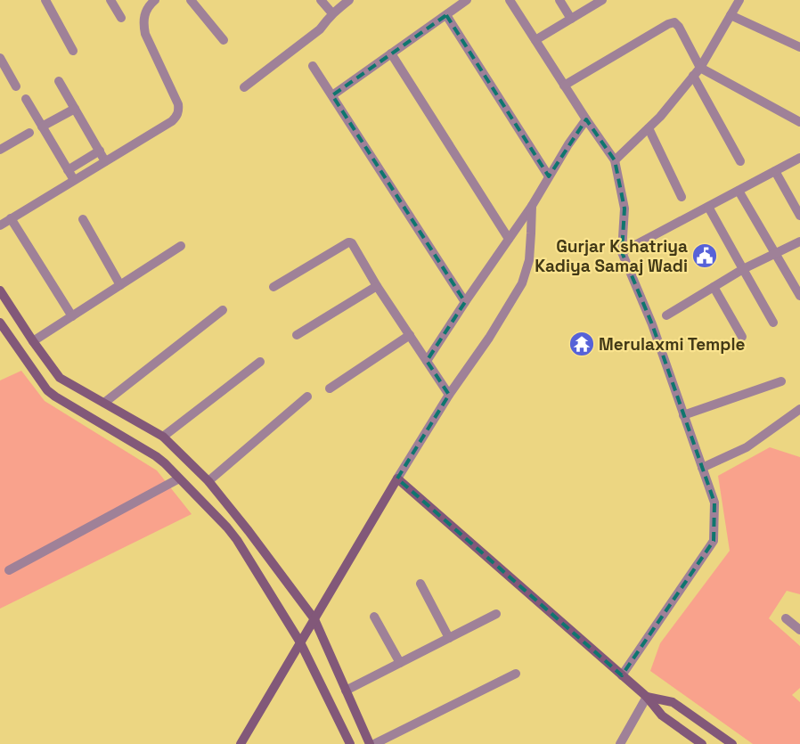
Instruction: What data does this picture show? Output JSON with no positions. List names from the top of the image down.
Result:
{
  "places": {
    "public building": ["Gurjar Kshatriya Kadiya Samaj Wadi"],
    "temple": ["Merulaxmi Temple"]
  }
}
